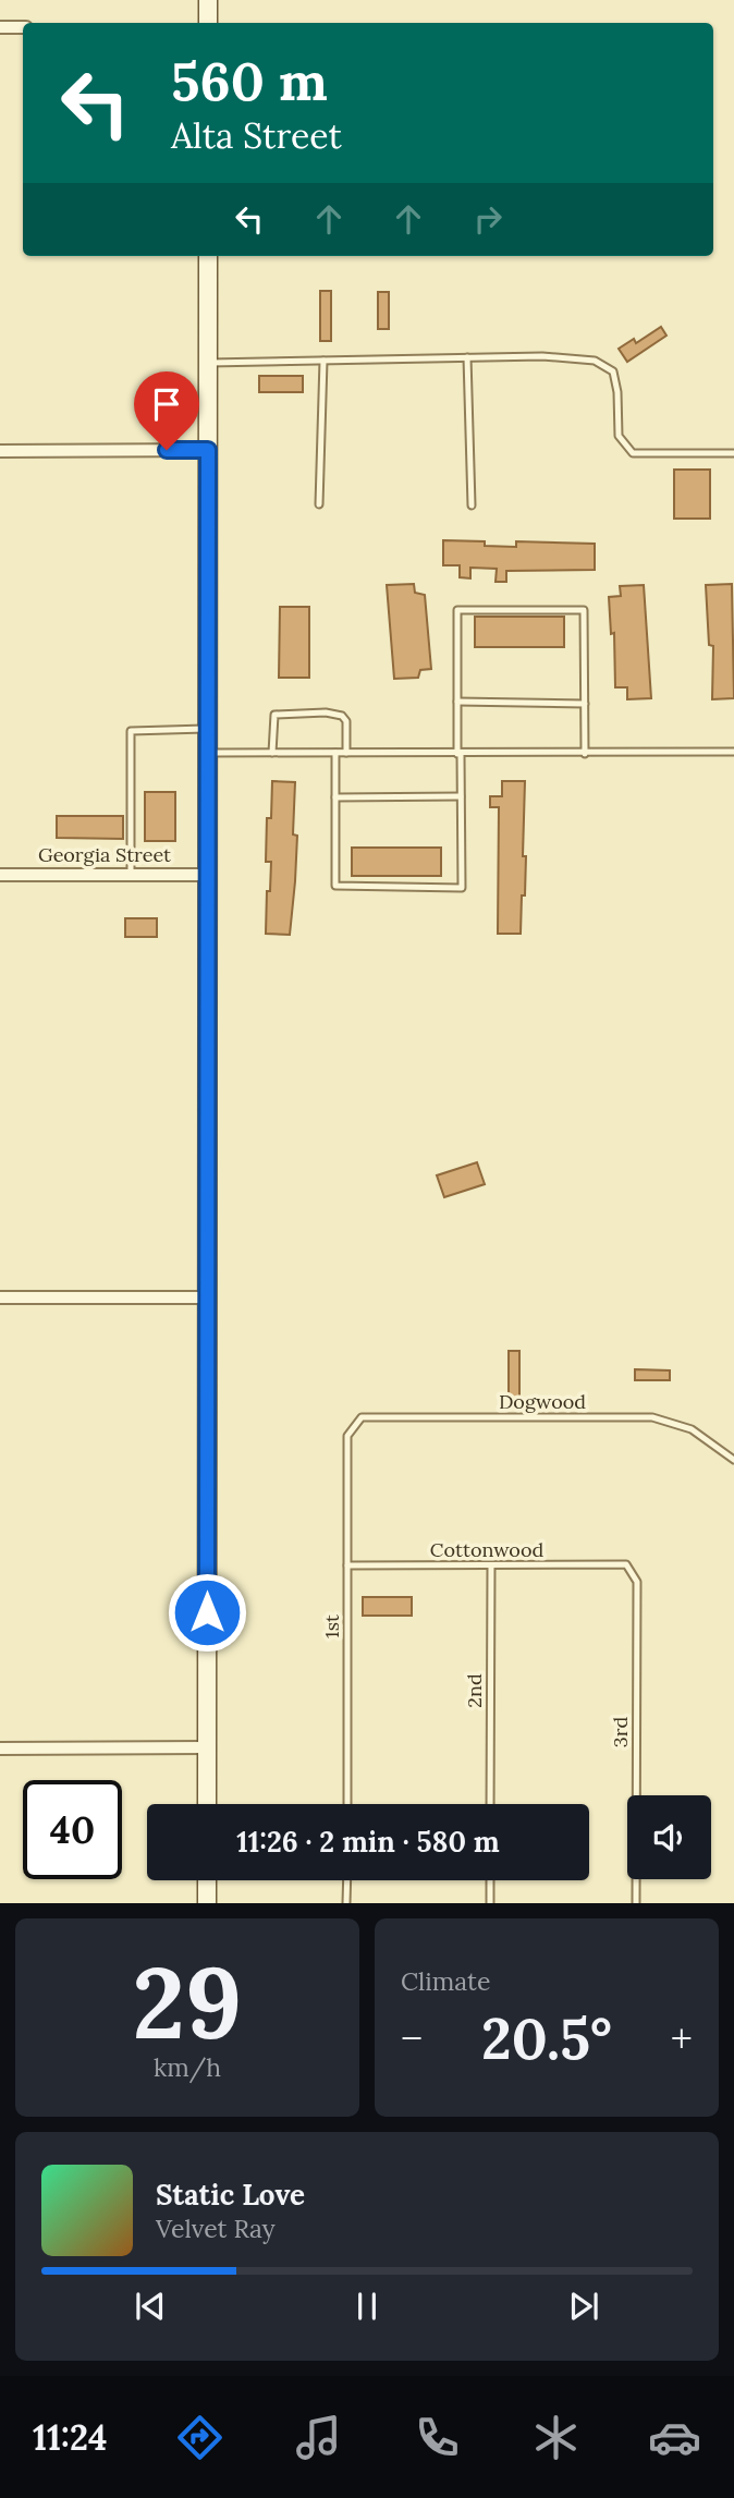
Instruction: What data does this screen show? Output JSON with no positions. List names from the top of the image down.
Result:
{
  "streets": {
    "street": ["Georgia Street"],
    "lane": [
      "Dogwood",
      "Cottonwood",
      "1st",
      "2nd",
      "3rd"
    ]
  },
  "crossings": [
    ["Dogwood", "1st"],
    ["Cottonwood", "1st"],
    ["Cottonwood", "2nd"],
    ["Cottonwood", "3rd"]
  ],
  "page": {
    "turn": ["560 m", "Alta Street"],
    "limit": "40",
    "trip": "11:26 · 2 min · 580 m",
    "tile": [
      ["29", "km/h"],
      "Climate"
    ],
    "heat": ["−", "20.5°", "+"],
    "song": ["Static Love", "Velvet Ray"],
    "tabs": "11:24"
  }
}
